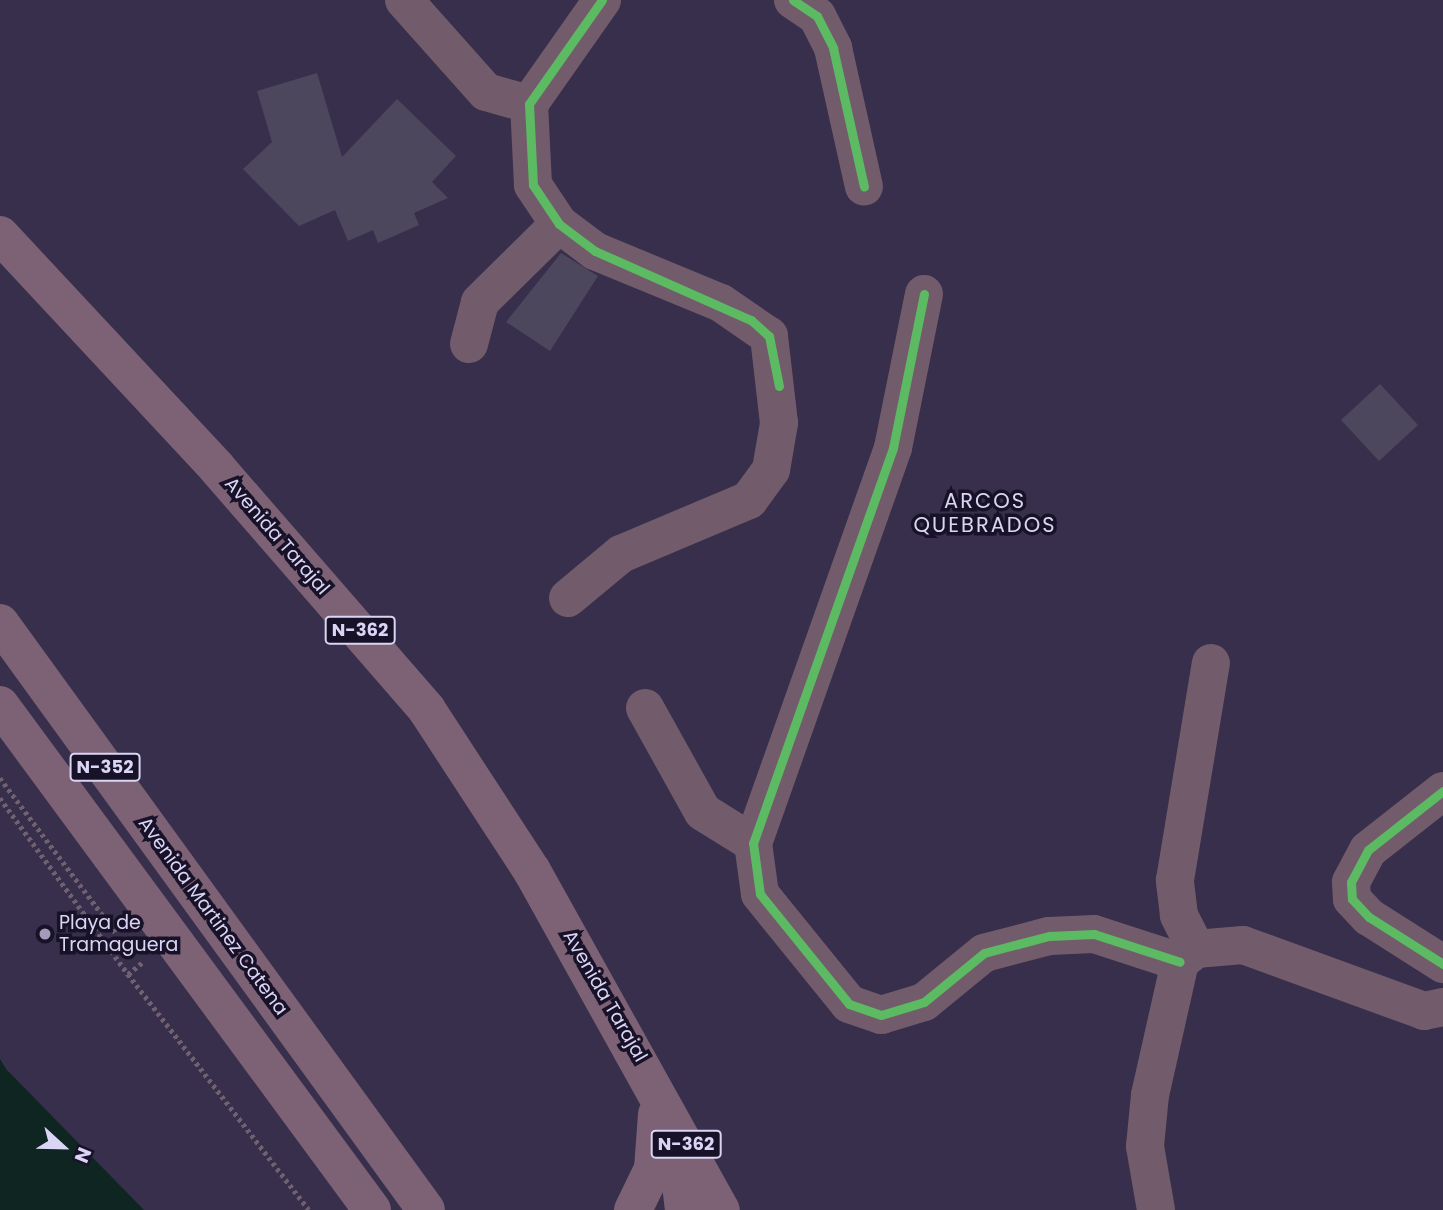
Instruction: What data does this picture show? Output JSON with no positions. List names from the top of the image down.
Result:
{
  "streets": {
    "highway": [
      "Avenida Tarajal",
      "N-362",
      "N-352",
      "Avenida Martinez Catena"
    ]
  },
  "districts": ["ARCOS QUEBRADOS"],
  "places": ["Playa de Tramaguera"],
  "north": "right"
}
